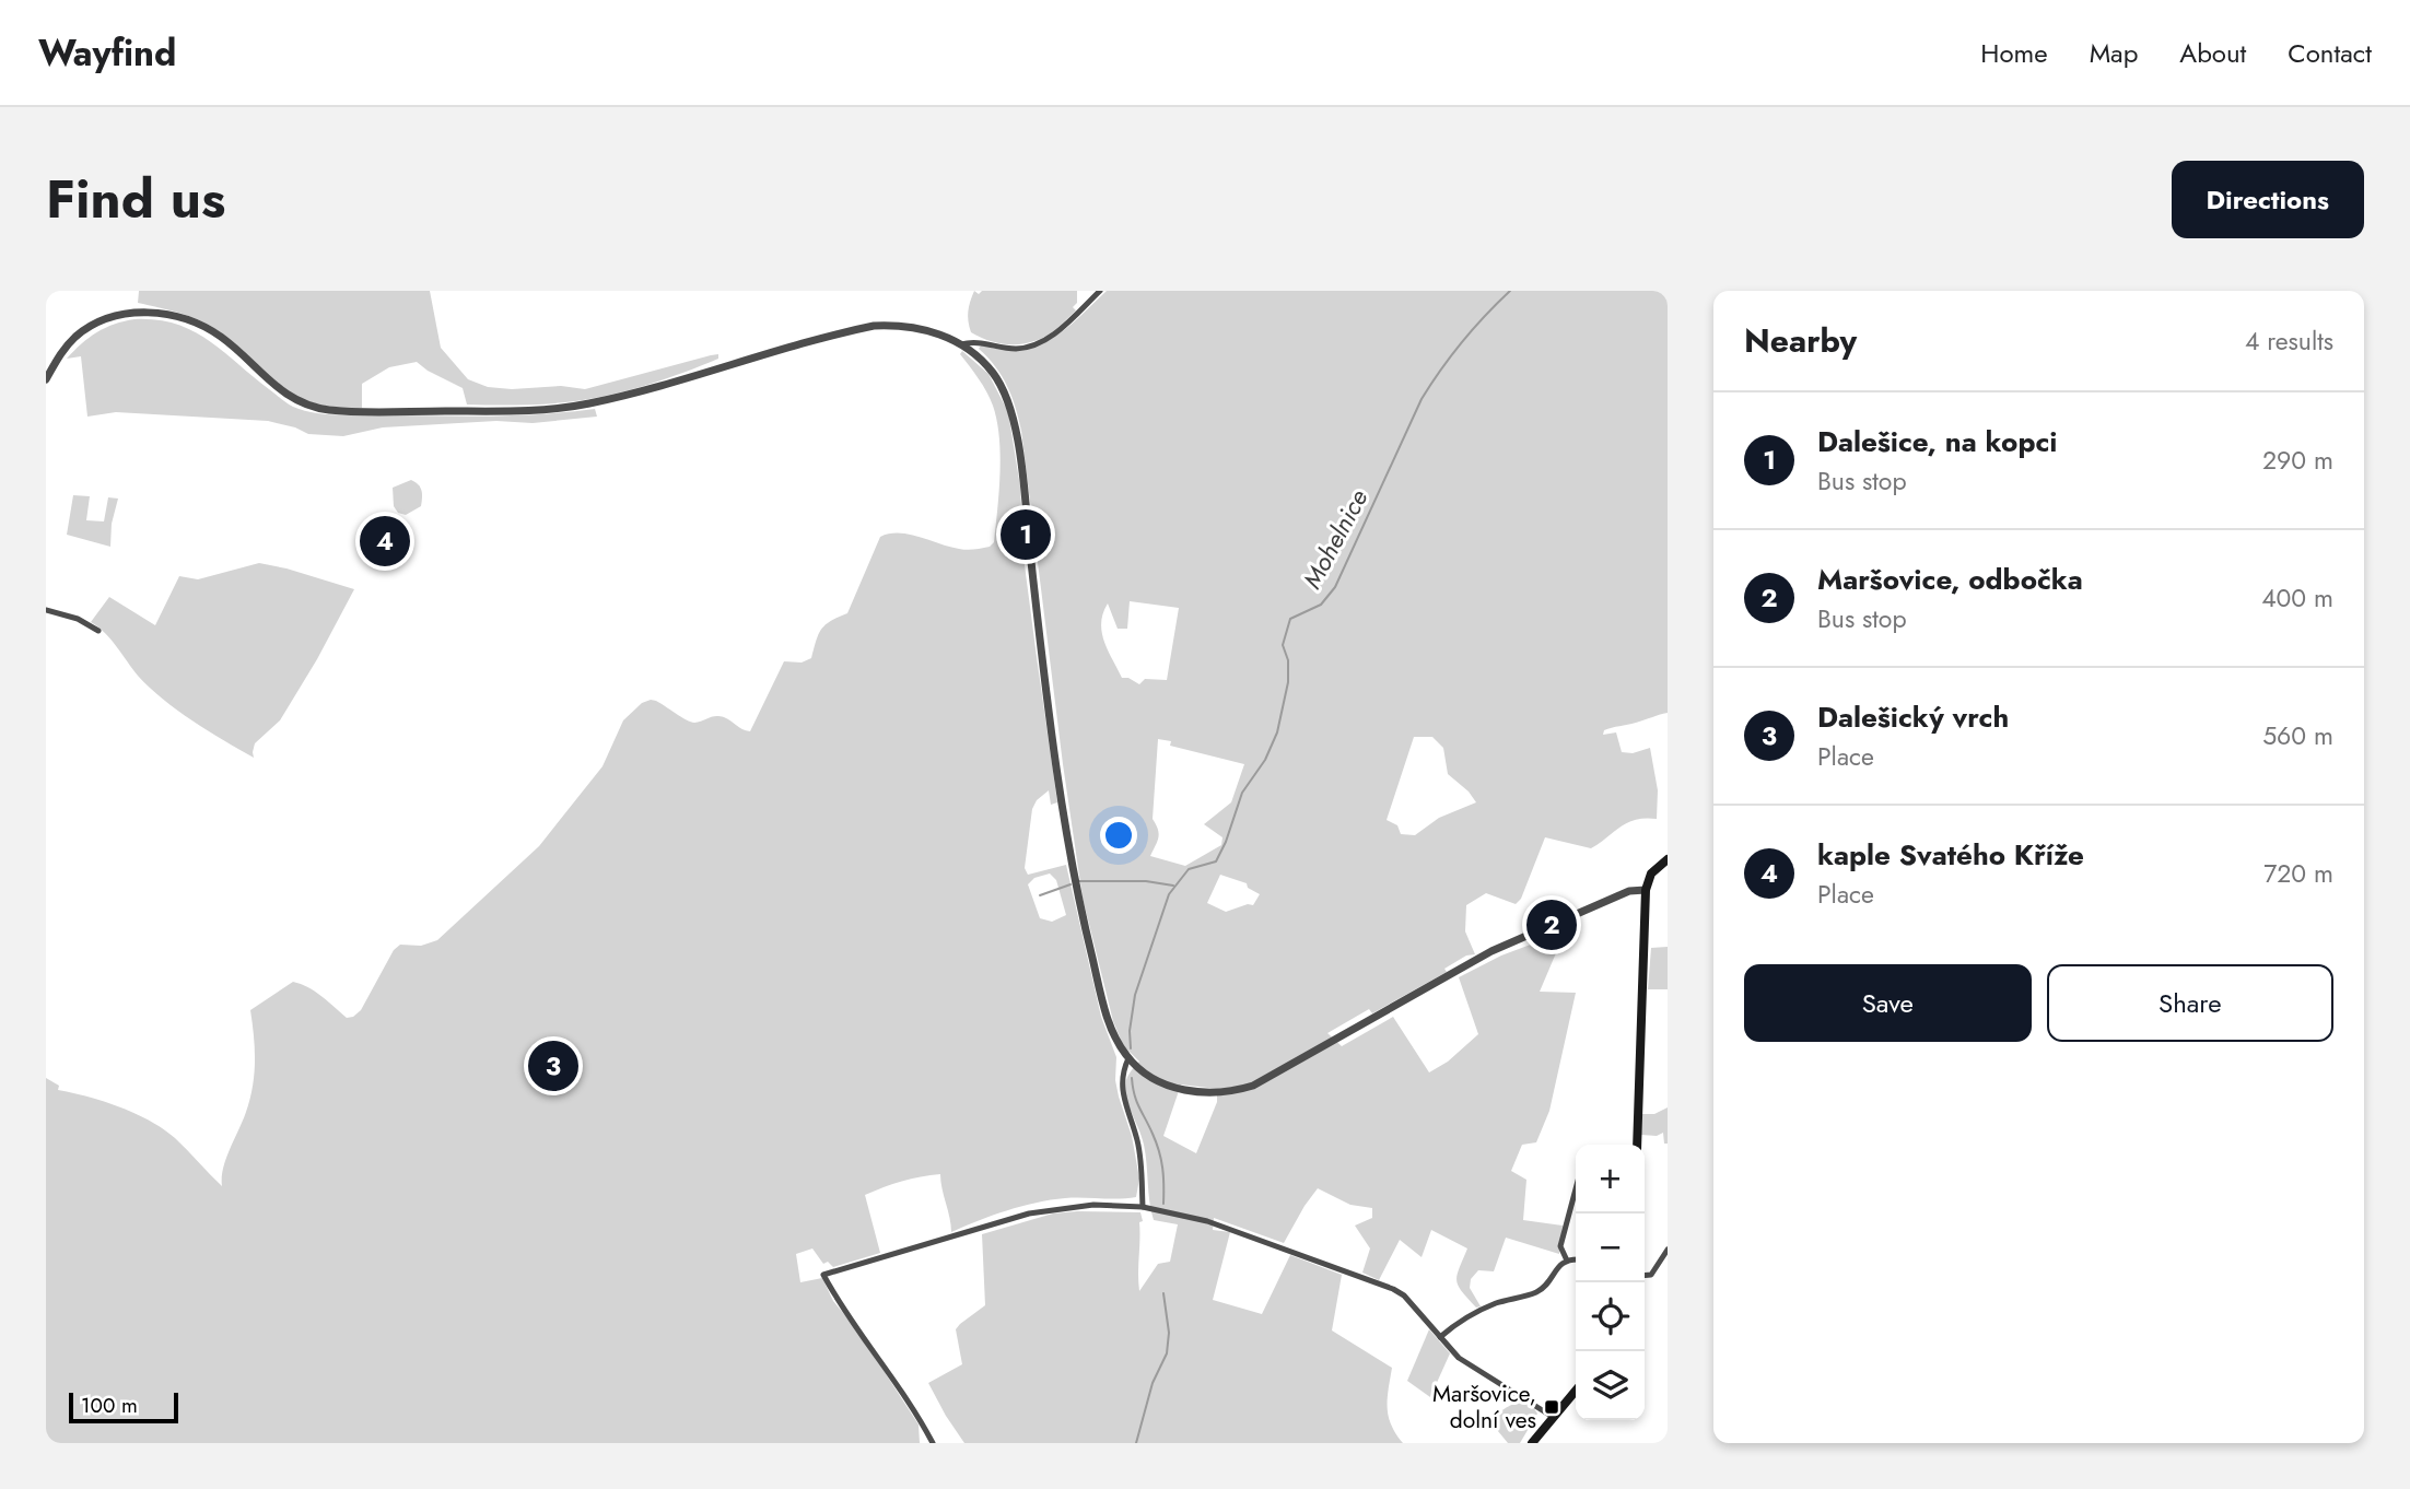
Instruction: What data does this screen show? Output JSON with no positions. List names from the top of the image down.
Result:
{
  "water": ["Mohelnice"],
  "places": {
    "transit": ["Maršovice, dolní ves"]
  },
  "scale_bar": "100 m",
  "page": {
    "header": "Wayfind",
    "nav": [
      "Home",
      "Map",
      "About",
      "Contact"
    ],
    "title": "Find us",
    "buttons": [
      "Directions",
      ["Save", "Share"]
    ],
    "heading": ["Nearby", "4 results"],
    "list": [
      {
        "mark": "1",
        "name": "Dalešice, na kopci",
        "note": "Bus stop",
        "value": "290 m"
      },
      {
        "mark": "2",
        "name": "Maršovice, odbočka",
        "note": "Bus stop",
        "value": "400 m"
      },
      {
        "mark": "3",
        "name": "Dalešický vrch",
        "note": "Place",
        "value": "560 m"
      },
      {
        "mark": "4",
        "name": "kaple Svatého Kříže",
        "note": "Place",
        "value": "720 m"
      }
    ],
    "pins": [
      "1",
      "4",
      "2",
      "3"
    ],
    "map_buttons": ["+", "−"],
    "scale": "100 m"
  }
}
